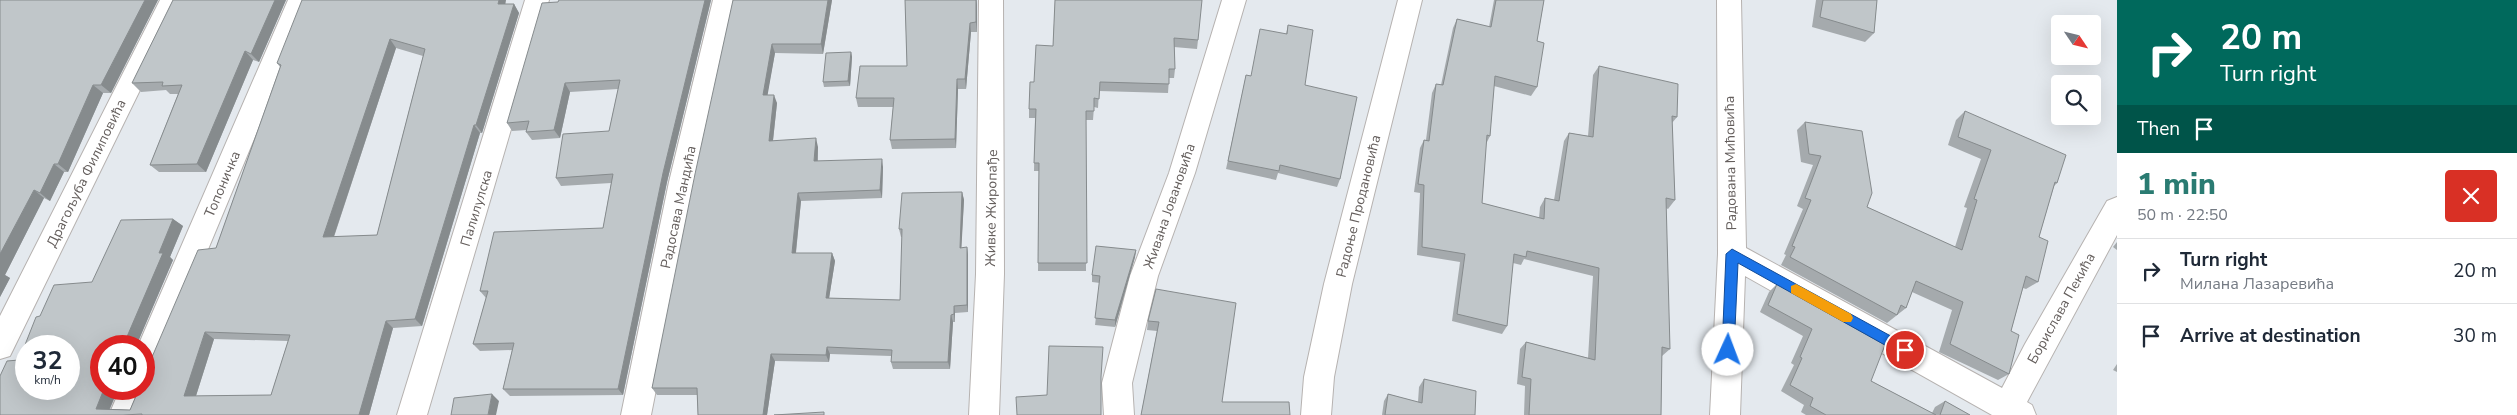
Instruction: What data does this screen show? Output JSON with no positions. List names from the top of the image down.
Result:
{
  "streets": {
    "street": [
      "Радована Мићовића",
      "Драгољуба Филиповића",
      "Топоничка",
      "Живана Јовановића",
      "Радоње Продановића",
      "Радосава Мандића",
      "Палилулска",
      "Живке Жиропађе",
      "Борислава Пекића"
    ]
  },
  "north": "bottom right",
  "page": {
    "turn": ["20 m", "Turn right"],
    "then": "Then",
    "heading": ["1 min", "50 m · 22:50"],
    "list": [
      {
        "name": "Turn right",
        "note": "Милана Лазаревића",
        "value": "20 m"
      },
      {
        "name": "Arrive at destination",
        "value": "30 m"
      }
    ],
    "speed": "32 km/h",
    "limit": "40"
  }
}
